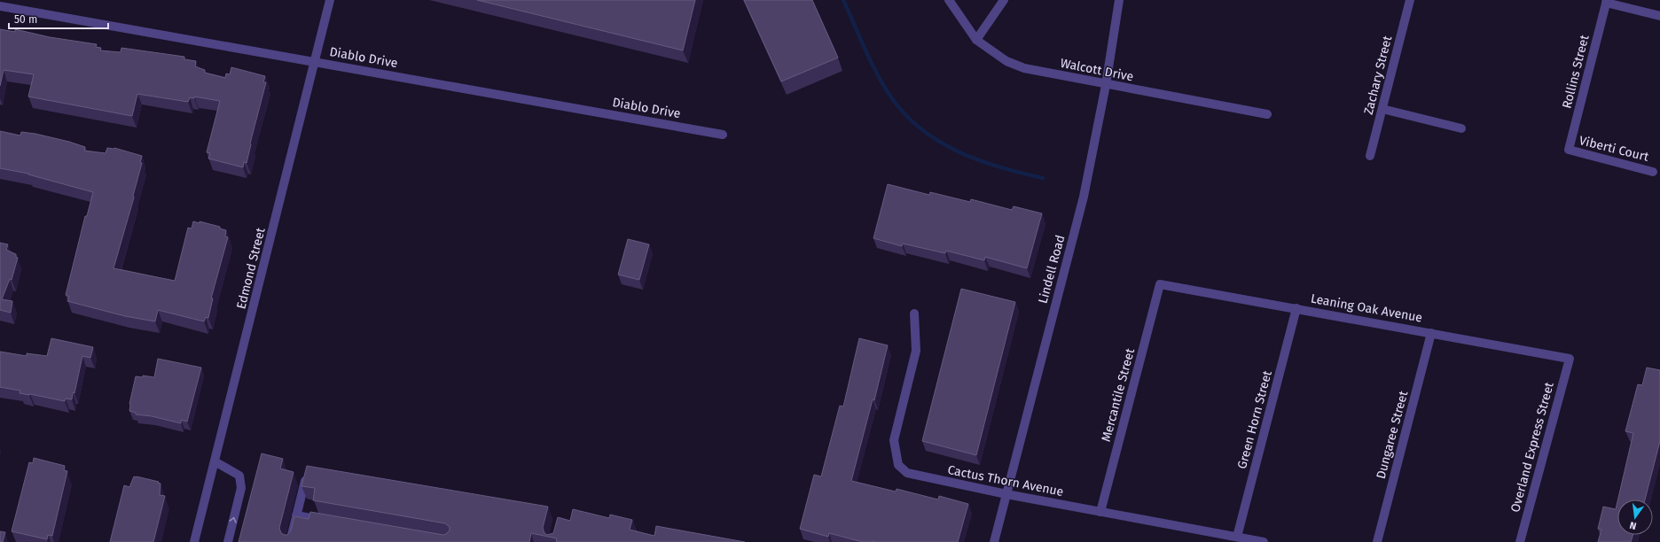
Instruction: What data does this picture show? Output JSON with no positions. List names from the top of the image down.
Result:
{
  "streets": {
    "street": [
      "Diablo Drive",
      "Walcott Drive",
      "Rollins Street",
      "Zachary Street",
      "Viberti Court",
      "Edmond Street",
      "Lindell Road",
      "Leaning Oak Avenue",
      "Mercantile Street",
      "Green Horn Street",
      "Dungaree Street",
      "Overland Express Street",
      "Cactus Thorn Avenue"
    ]
  },
  "crossings": [
    ["Diablo Drive", "Edmond Street"],
    ["Walcott Drive", "Lindell Road"],
    ["Rollins Street", "Viberti Court"],
    ["Lindell Road", "Cactus Thorn Avenue"],
    ["Leaning Oak Avenue", "Mercantile Street"],
    ["Leaning Oak Avenue", "Green Horn Street"],
    ["Leaning Oak Avenue", "Dungaree Street"],
    ["Leaning Oak Avenue", "Overland Express Street"],
    ["Mercantile Street", "Cactus Thorn Avenue"],
    ["Green Horn Street", "Cactus Thorn Avenue"]
  ],
  "scale_bar": "50 m",
  "north": "bottom"
}
